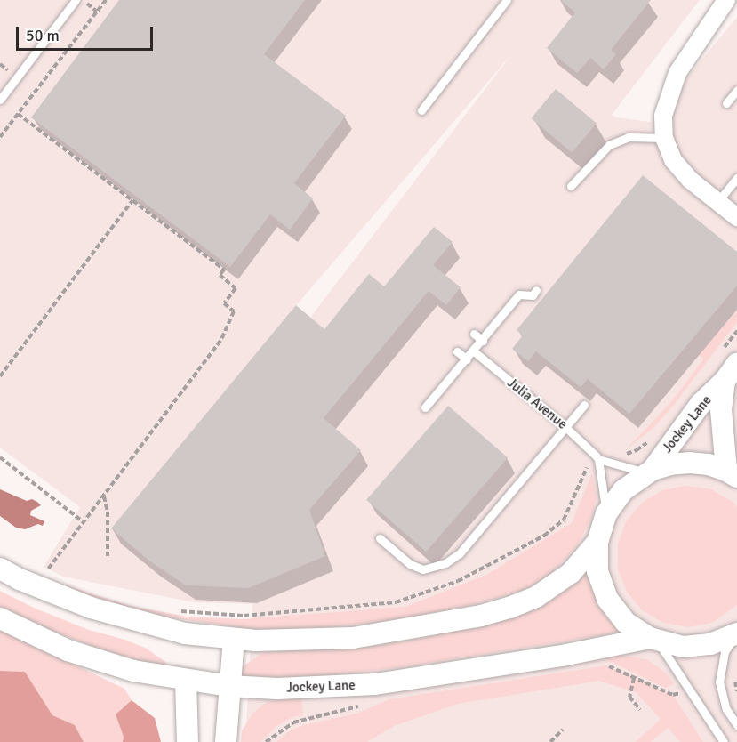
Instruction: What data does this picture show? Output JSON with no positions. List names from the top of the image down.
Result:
{
  "streets": {
    "street": ["Jockey Lane"],
    "lane": ["Julia Avenue"]
  },
  "crossings": [
    ["Julia Avenue", "Jockey Lane"]
  ],
  "scale_bar": "50 m"
}
